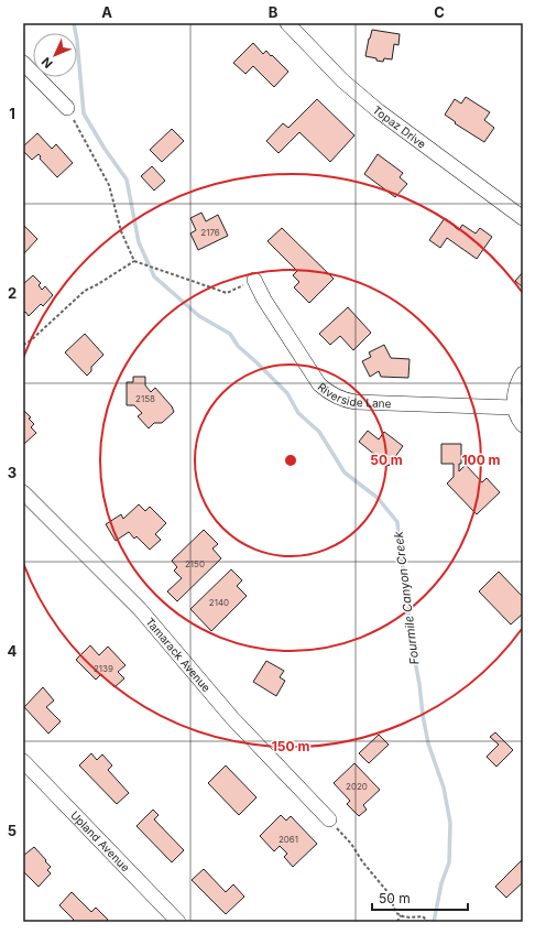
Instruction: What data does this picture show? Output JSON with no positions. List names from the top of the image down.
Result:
{
  "streets": {
    "street": [
      "Topaz Drive",
      "Riverside Lane",
      "Tamarack Avenue",
      "Upland Avenue"
    ]
  },
  "water": ["Fourmile Canyon Creek"],
  "house_numbers": [
    "2176",
    "2158",
    "2150",
    "2140",
    "2139",
    "2020",
    "2061"
  ],
  "scale_bar": "50 m",
  "north": "bottom left",
  "grid": {
    "columns": ["A", "B", "C"],
    "rows": [
      "1",
      "2",
      "3",
      "4",
      "5"
    ]
  },
  "rings": ["50 m", "100 m", "150 m"]
}
